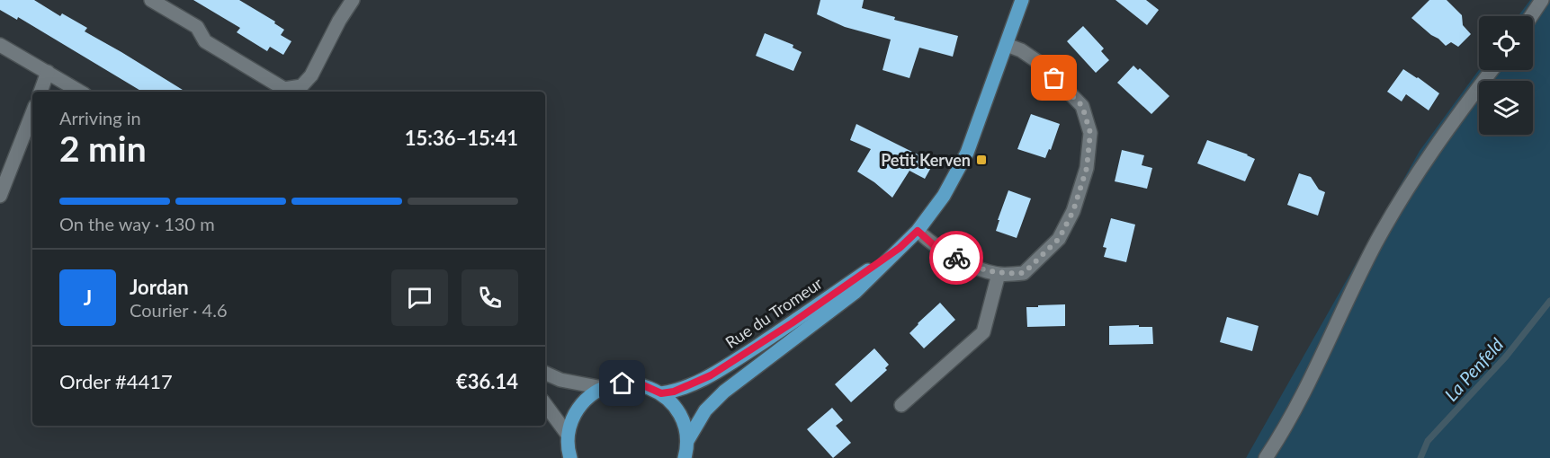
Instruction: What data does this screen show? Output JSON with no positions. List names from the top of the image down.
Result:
{
  "streets": {
    "main road": ["Rue du Tromeur"]
  },
  "water": ["La Penfeld"],
  "places": {
    "transit": ["Petit Kerven"]
  },
  "page": {
    "heading": ["2 min", "Arriving in", "15:36–15:41"],
    "panel": [
      "Jordan",
      "Courier · 4.6",
      "Order #4417",
      "€36.14"
    ],
    "bar": "On the way · 130 m",
    "round": "J"
  }
}
